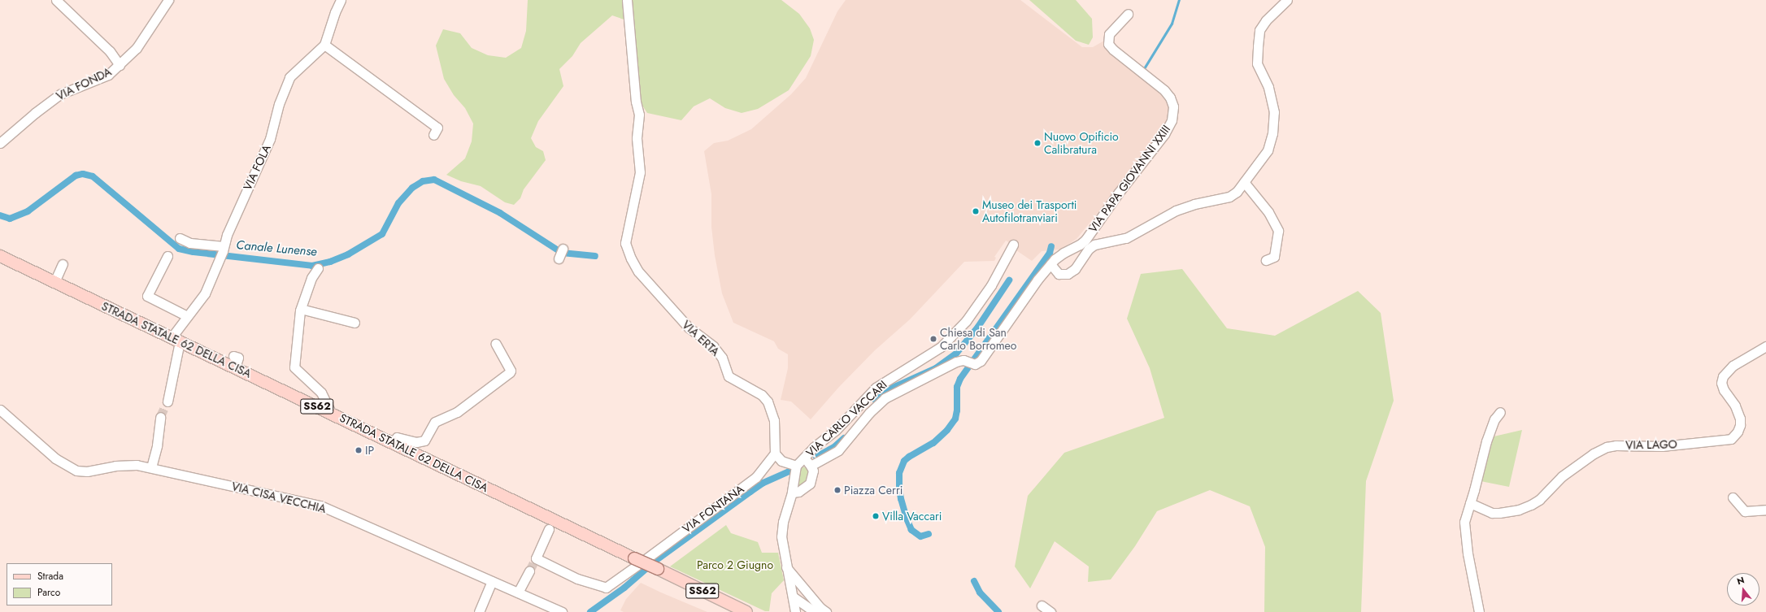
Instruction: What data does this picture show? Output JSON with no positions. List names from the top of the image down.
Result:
{
  "streets": {
    "main road": ["STRADA STATALE 62 DELLA CISA", "SS62"],
    "street": [
      "VIA FONDA",
      "VIA FOLA",
      "VIA PAPA GIOVANNI XXIII",
      "VIA ERTA",
      "VIA CARLO VACCARI",
      "VIA LAGO",
      "VIA CISA VECCHIA",
      "VIA FONTANA"
    ]
  },
  "crossings": [
    ["VIA FOLA", "STRADA STATALE 62 DELLA CISA"],
    ["VIA ERTA", "VIA FONTANA"],
    ["STRADA STATALE 62 DELLA CISA", "SS62"]
  ],
  "water": ["Canale Lunense"],
  "parks": ["Parco 2 Giugno"],
  "places": [
    "Nuovo Opificio Calibratura",
    "Museo dei Trasporti Autofilotranviari",
    "Chiesa di San Carlo Borromeo",
    "IP",
    "Piazza Cerri",
    "Villa Vaccari"
  ],
  "legend": ["Strada", "Parco"],
  "north": "top"
}
